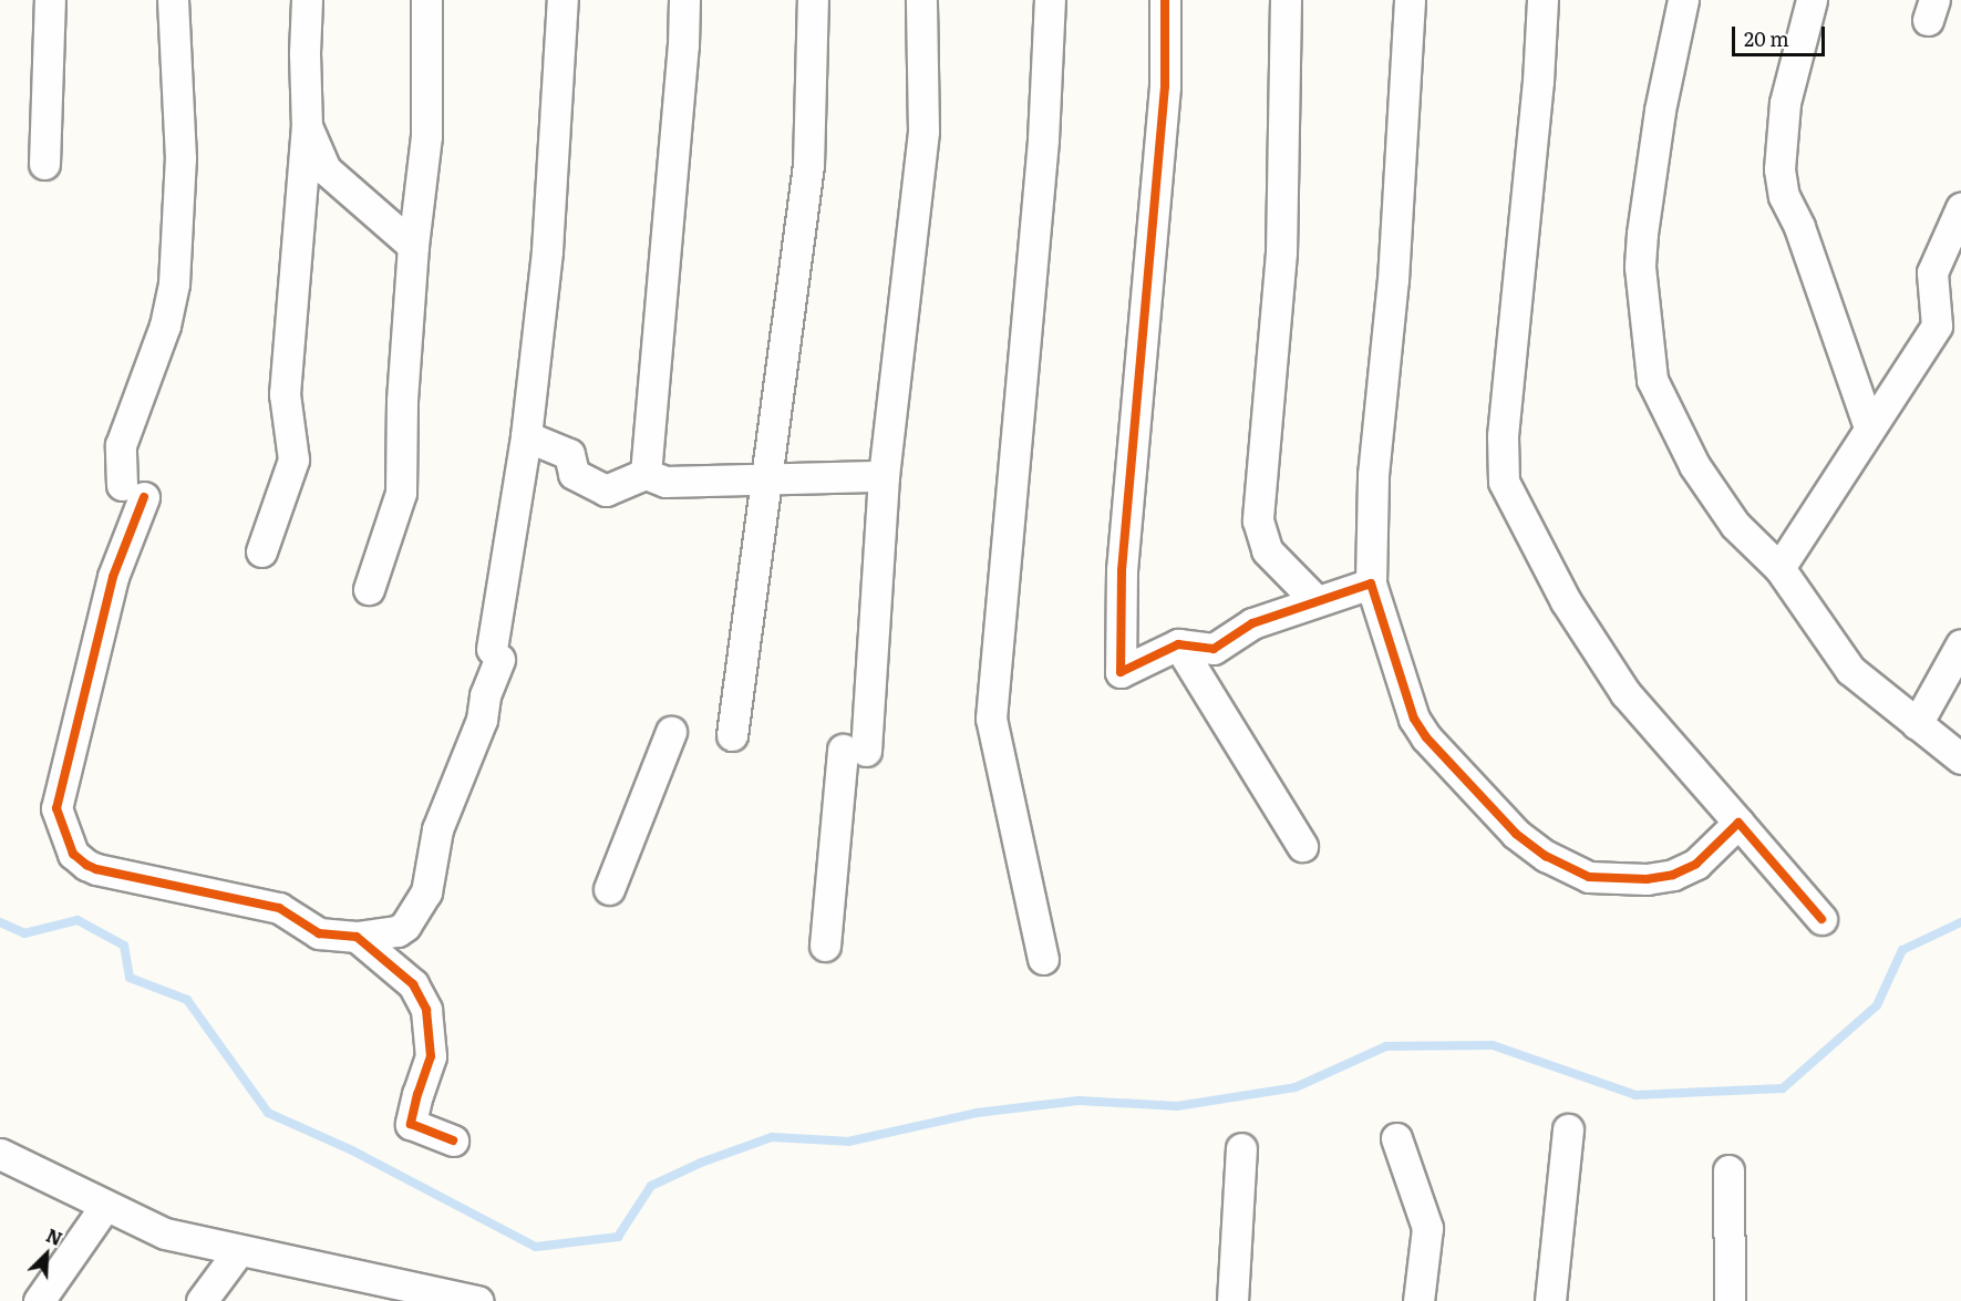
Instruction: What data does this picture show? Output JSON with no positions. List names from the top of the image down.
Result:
{
  "scale_bar": "20 m",
  "north": "top right"
}
